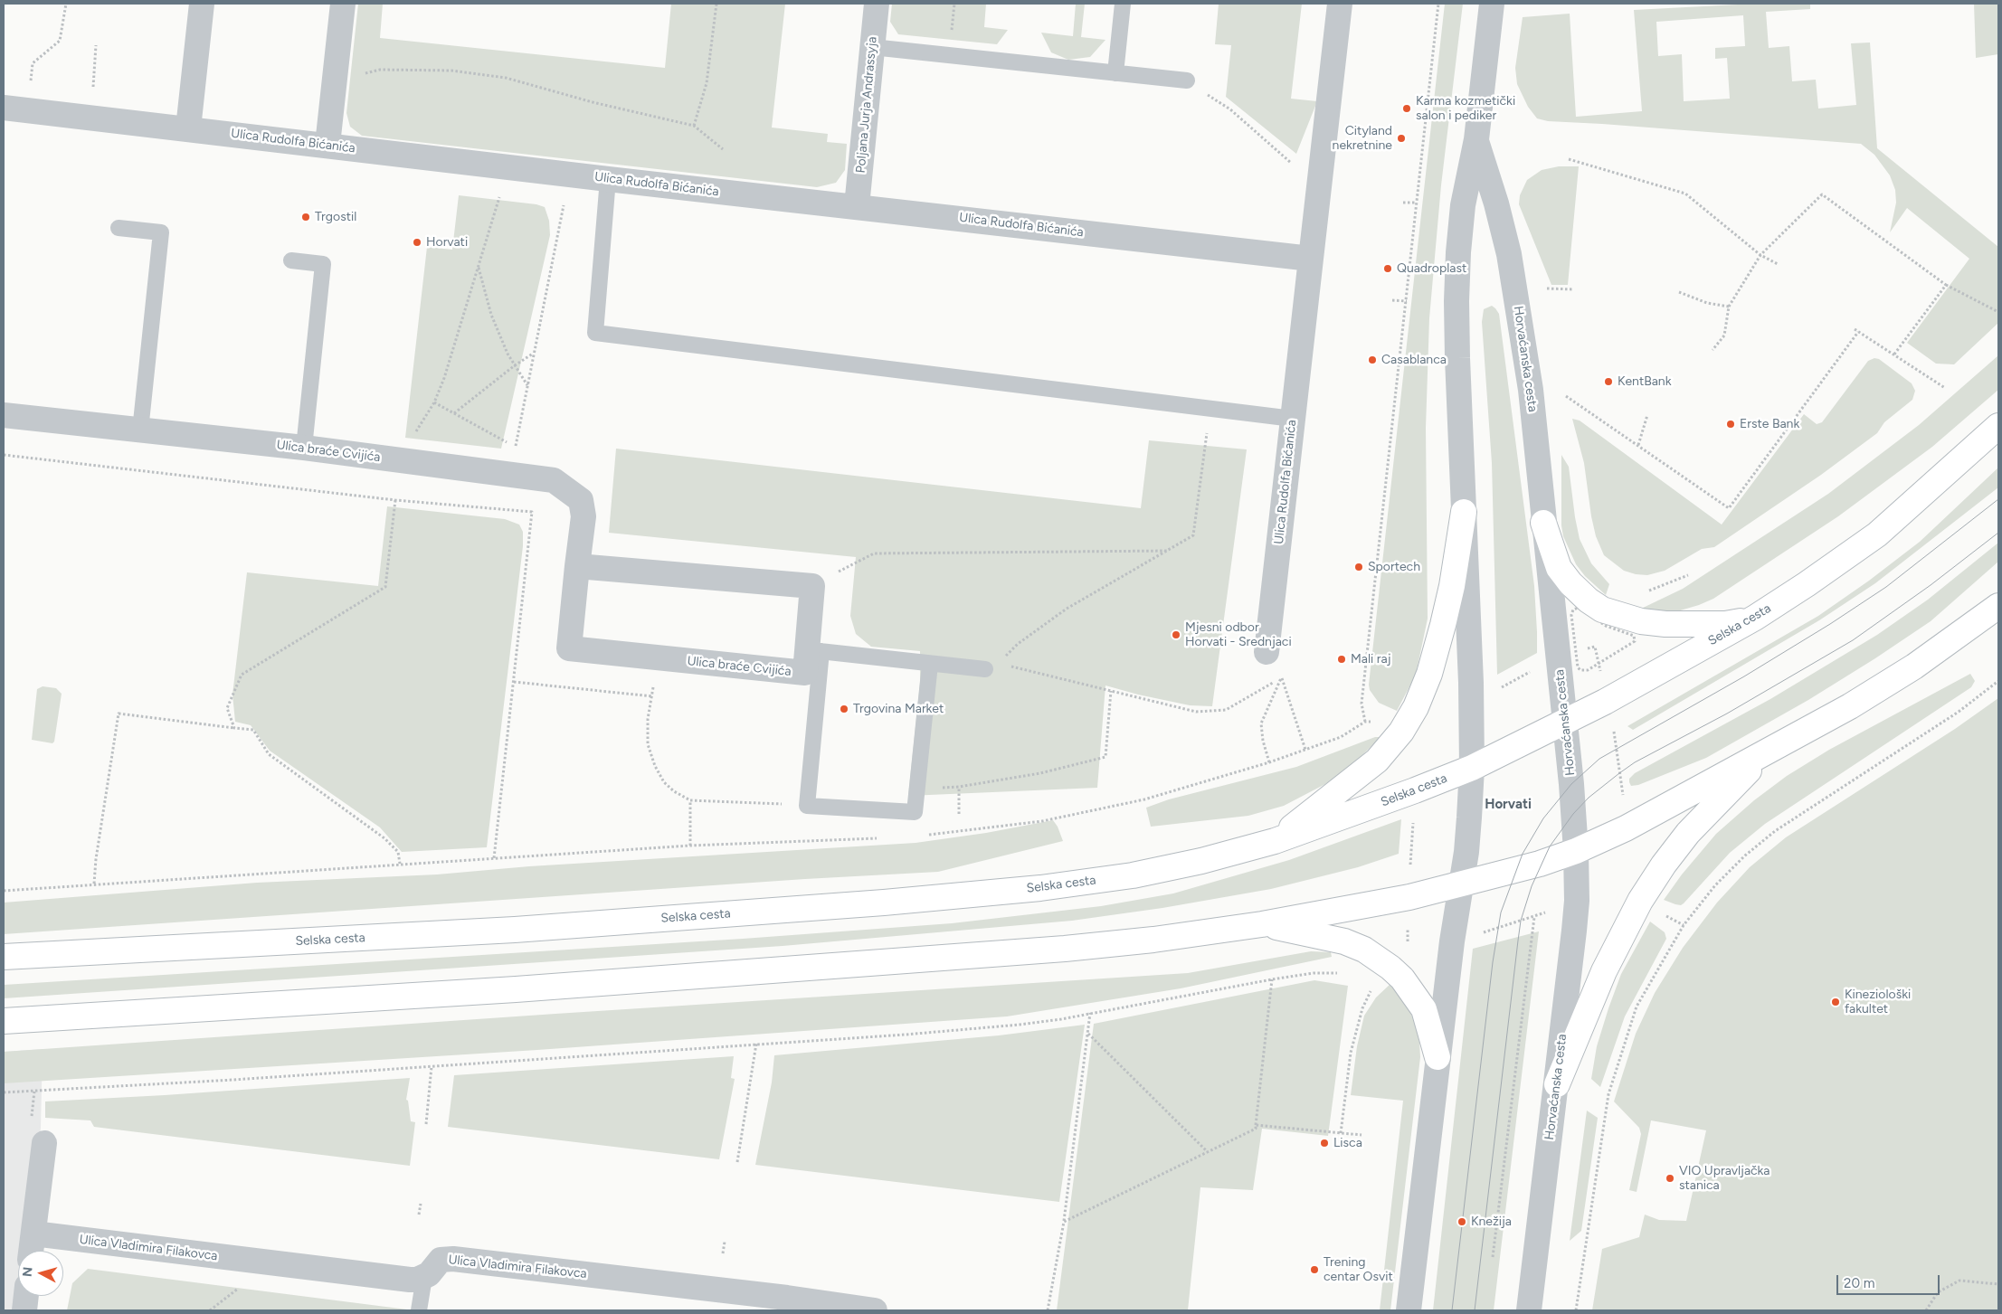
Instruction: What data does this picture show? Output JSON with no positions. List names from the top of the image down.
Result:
{
  "streets": {
    "main road": ["Selska cesta"],
    "street": [
      "Poljana Jurja Andrassyja",
      "Ulica Rudolfa Bićanića",
      "Horvaćanska cesta",
      "Ulica braće Cvijića",
      "Ulica Vladimira Filakovca"
    ]
  },
  "crossings": [
    ["Poljana Jurja Andrassyja", "Ulica Rudolfa Bićanića"],
    ["Horvaćanska cesta", "Selska cesta"]
  ],
  "districts": ["Horvati"],
  "places": [
    "Karma kozmetički salon i pediker",
    "Cityland nekretnine",
    "Trgostil",
    "Horvati",
    "Quadroplast",
    "Casablanca",
    "KentBank",
    "Erste Bank",
    "Sportech",
    "Mjesni odbor Horvati - Srednjaci",
    "Mali raj",
    "Trgovina Market",
    "Kineziološki fakultet",
    "Lisca",
    "VIO Upravljačka stanica",
    "Knežija",
    "Trening centar Osvit"
  ],
  "scale_bar": "20 m",
  "north": "left"
}
